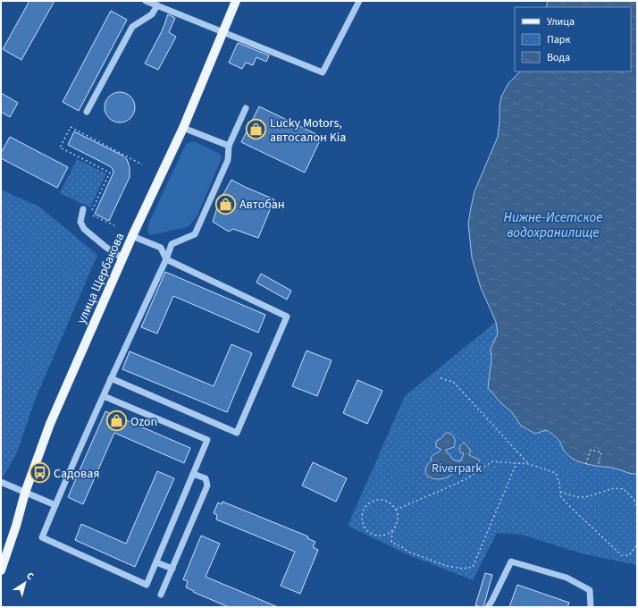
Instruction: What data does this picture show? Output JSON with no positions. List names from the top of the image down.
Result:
{
  "streets": {
    "main road": ["улица Щербакова"]
  },
  "water": ["Нижне-Исетское водохранилище"],
  "parks": ["Riverpark"],
  "places": {
    "shop": ["Lucky Motors, автосалон Kia", "Автобан", "Ozon"],
    "bus stop": ["Садовая"]
  },
  "legend": ["Улица", "Парк", "Вода"],
  "north": "top right"
}
